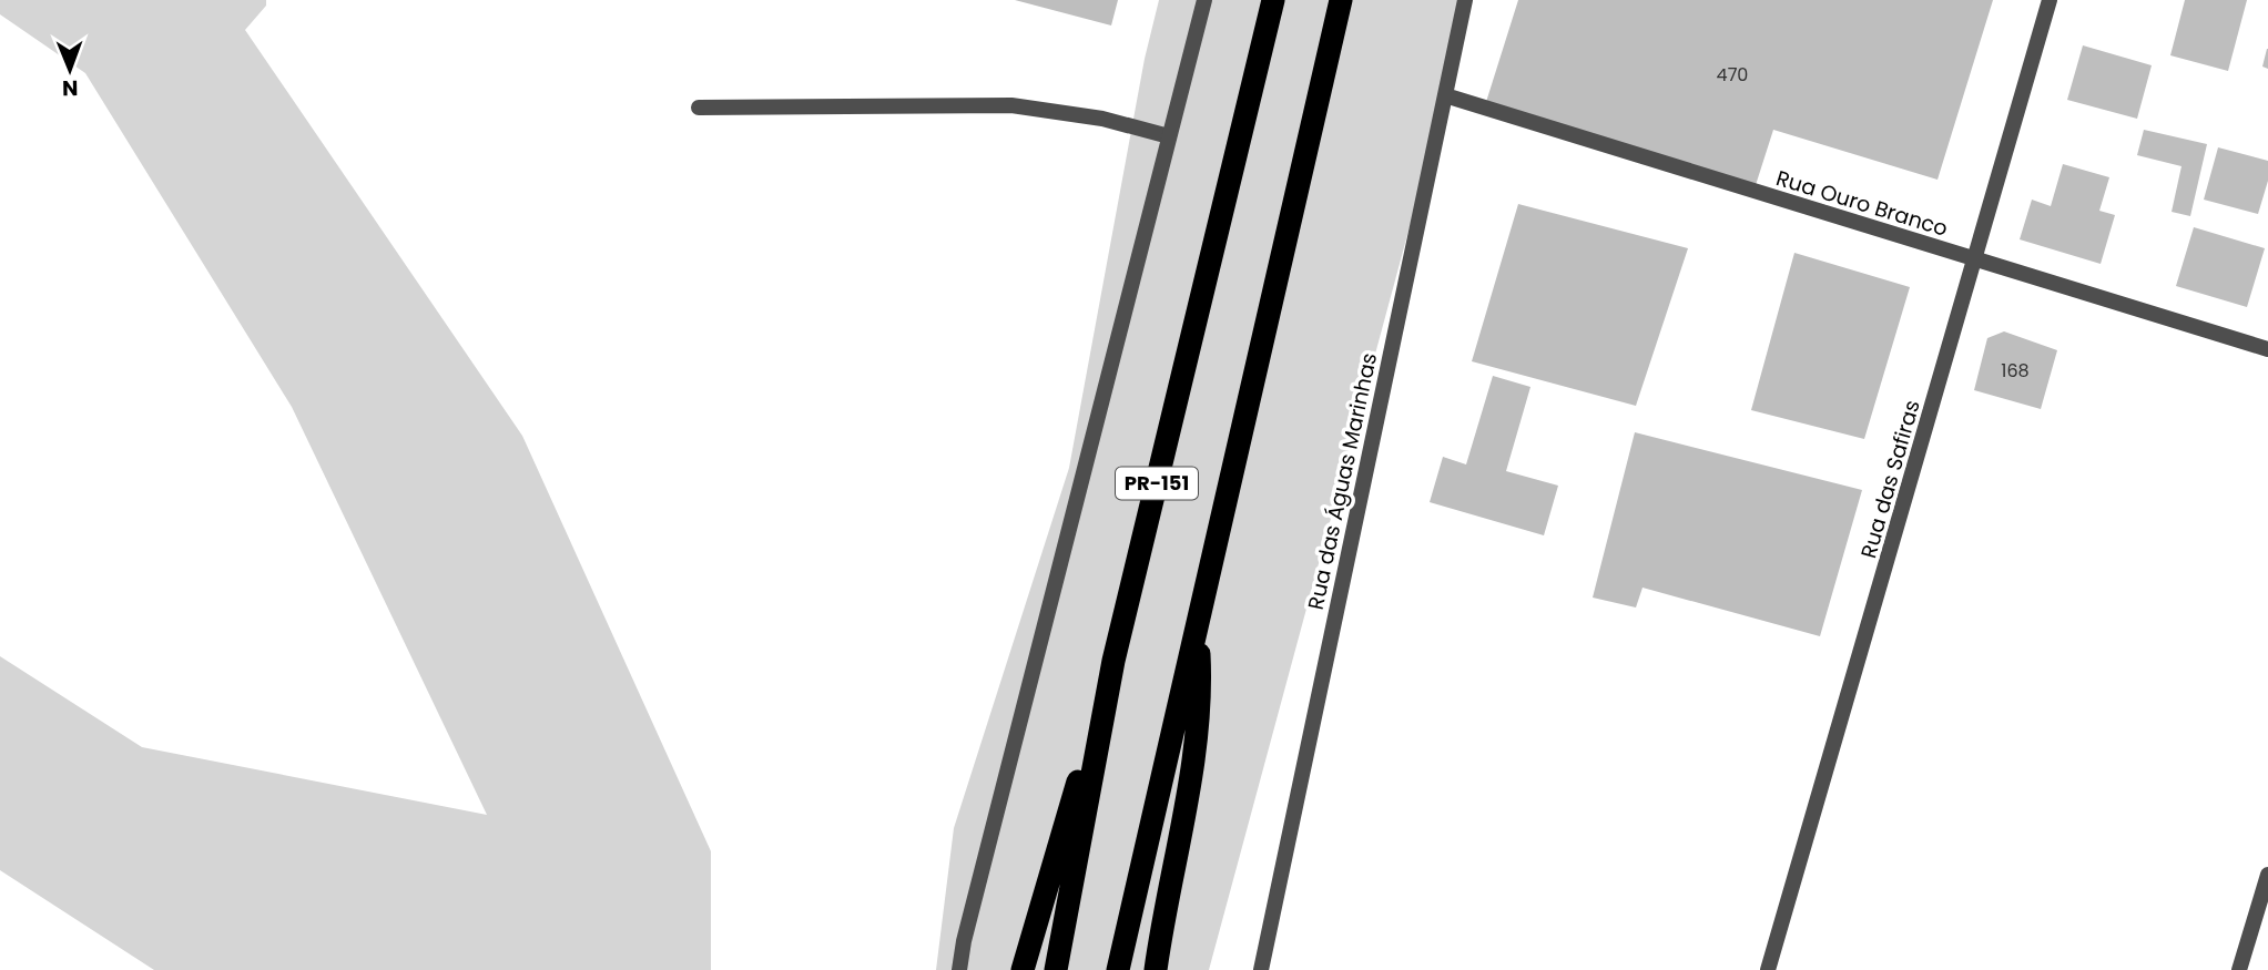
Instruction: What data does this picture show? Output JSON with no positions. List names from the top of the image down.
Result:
{
  "streets": {
    "highway": ["PR-151"],
    "street": ["Rua Ouro Branco", "Rua das Safiras", "Rua das Águas Marinhas"]
  },
  "crossings": [
    ["Rua Ouro Branco", "Rua das Safiras"],
    ["Rua Ouro Branco", "Rua das Águas Marinhas"]
  ],
  "house_numbers": ["470", "168"],
  "north": "bottom"
}
